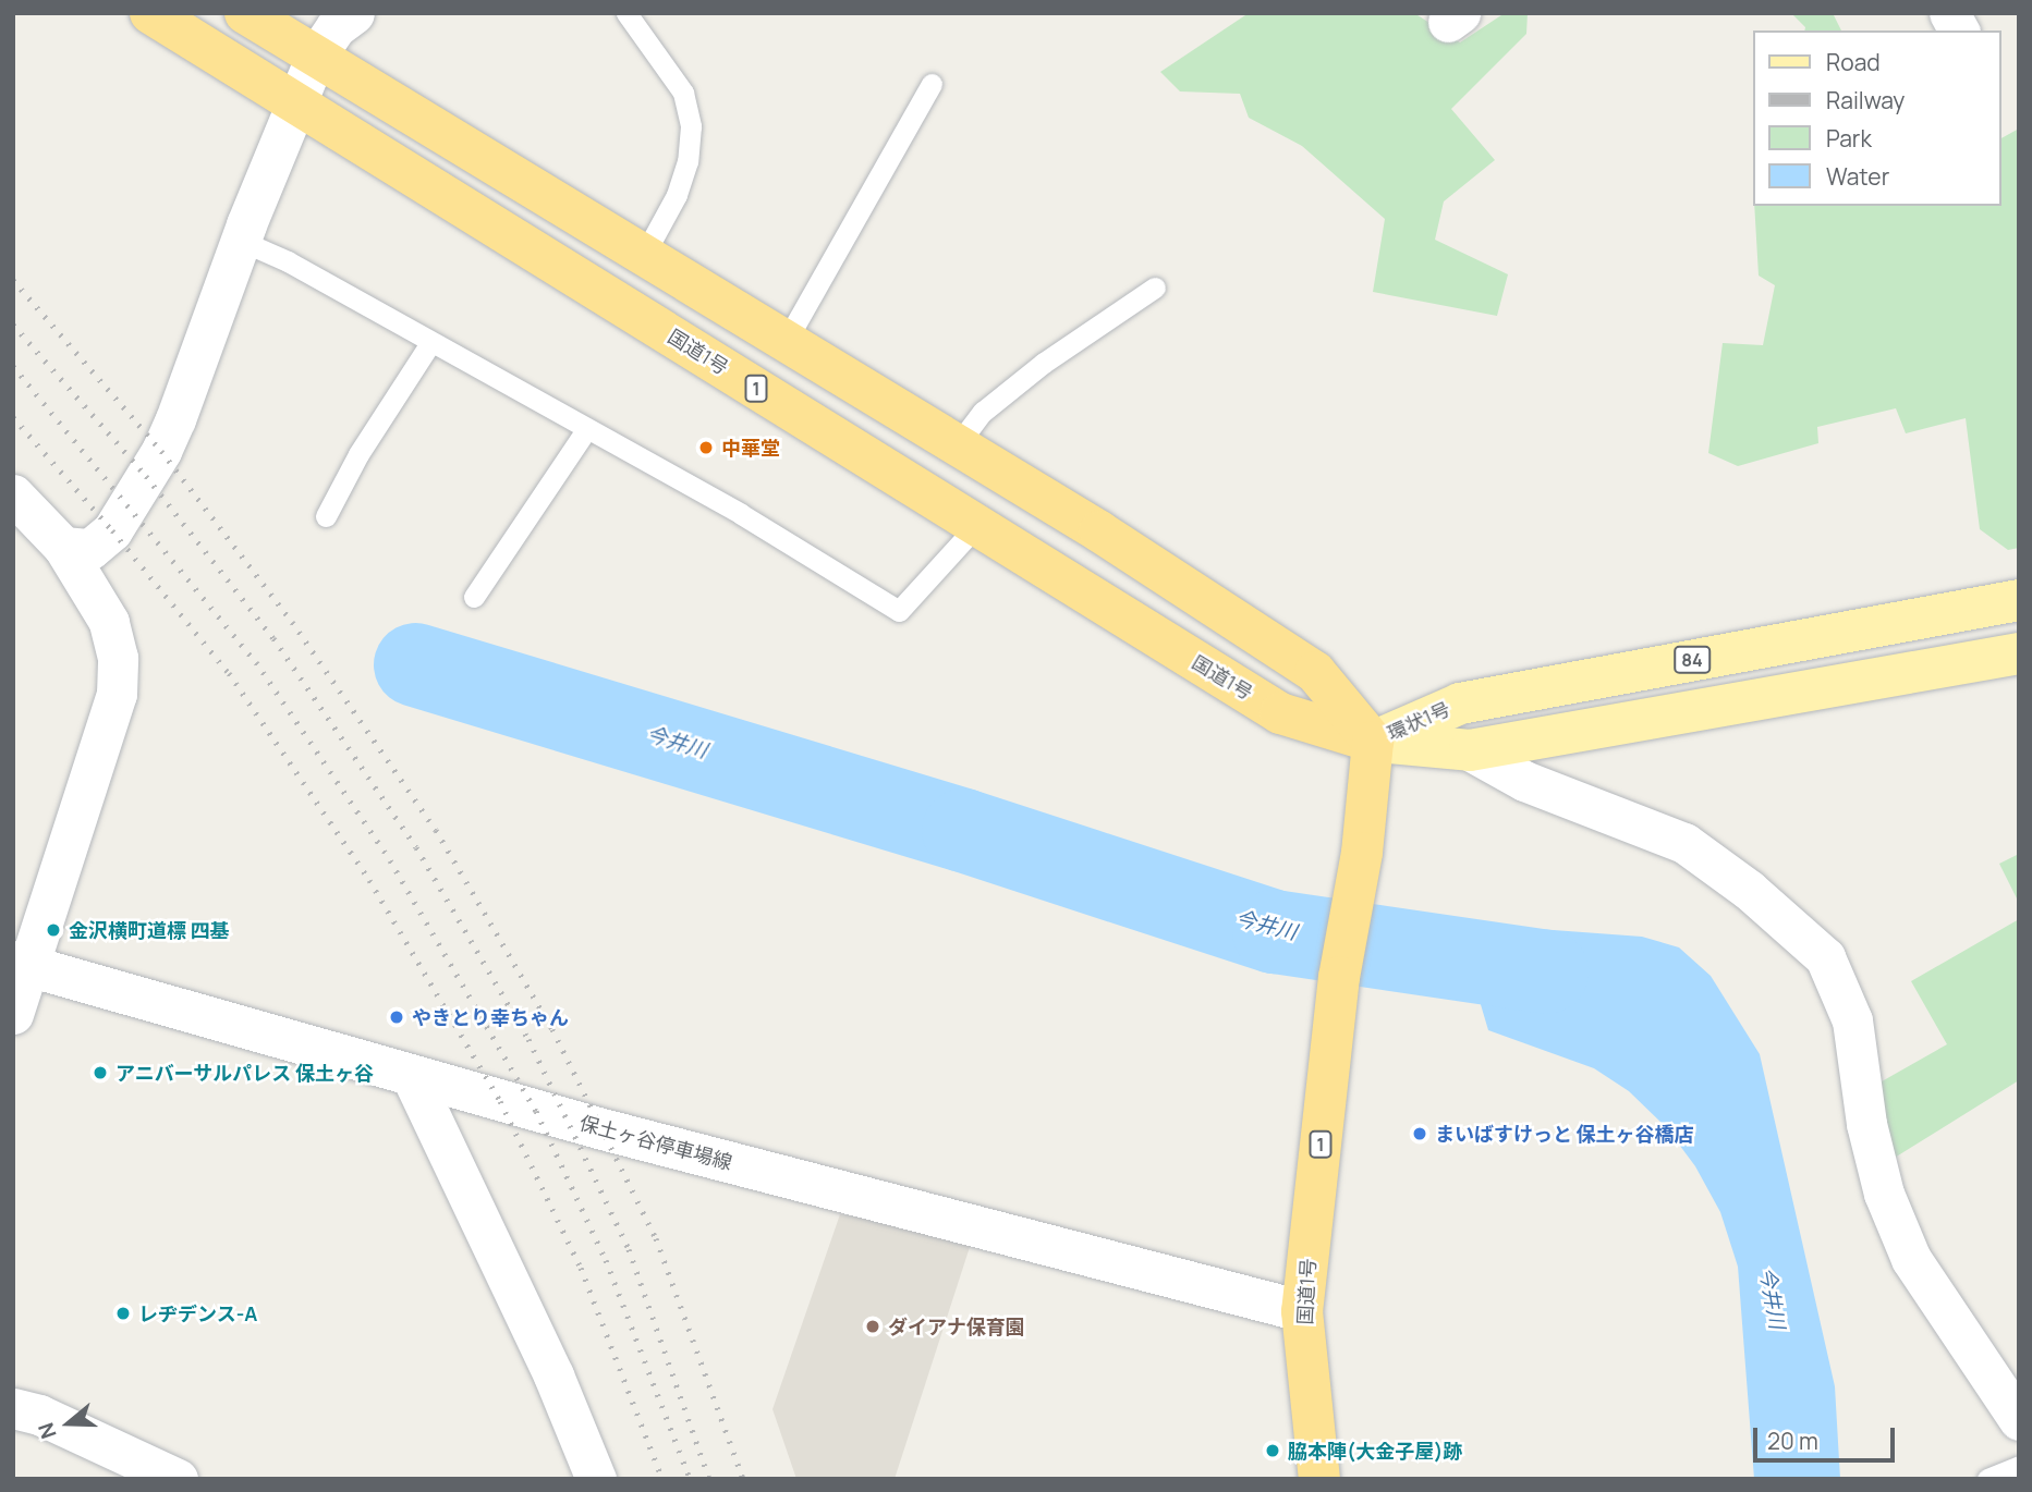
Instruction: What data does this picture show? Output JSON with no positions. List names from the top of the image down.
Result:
{
  "streets": {
    "highway": ["国道1号", "1"],
    "main road": ["84", "環状1号", "保土ヶ谷停車場線"]
  },
  "crossings": [
    ["国道1号", "環状1号"],
    ["国道1号", "保土ヶ谷停車場線"]
  ],
  "water": ["今井川"],
  "places": [
    "中華堂",
    "金沢横町道標 四基",
    "やきとり幸ちゃん",
    "アニバーサルパレス 保土ヶ谷",
    "まいばすけっと 保土ヶ谷橋店",
    "レヂデンス-A",
    "ダイアナ保育園",
    "脇本陣(大金子屋)跡"
  ],
  "legend": [
    "Road",
    "Railway",
    "Park",
    "Water"
  ],
  "scale_bar": "20 m",
  "north": "left"
}
